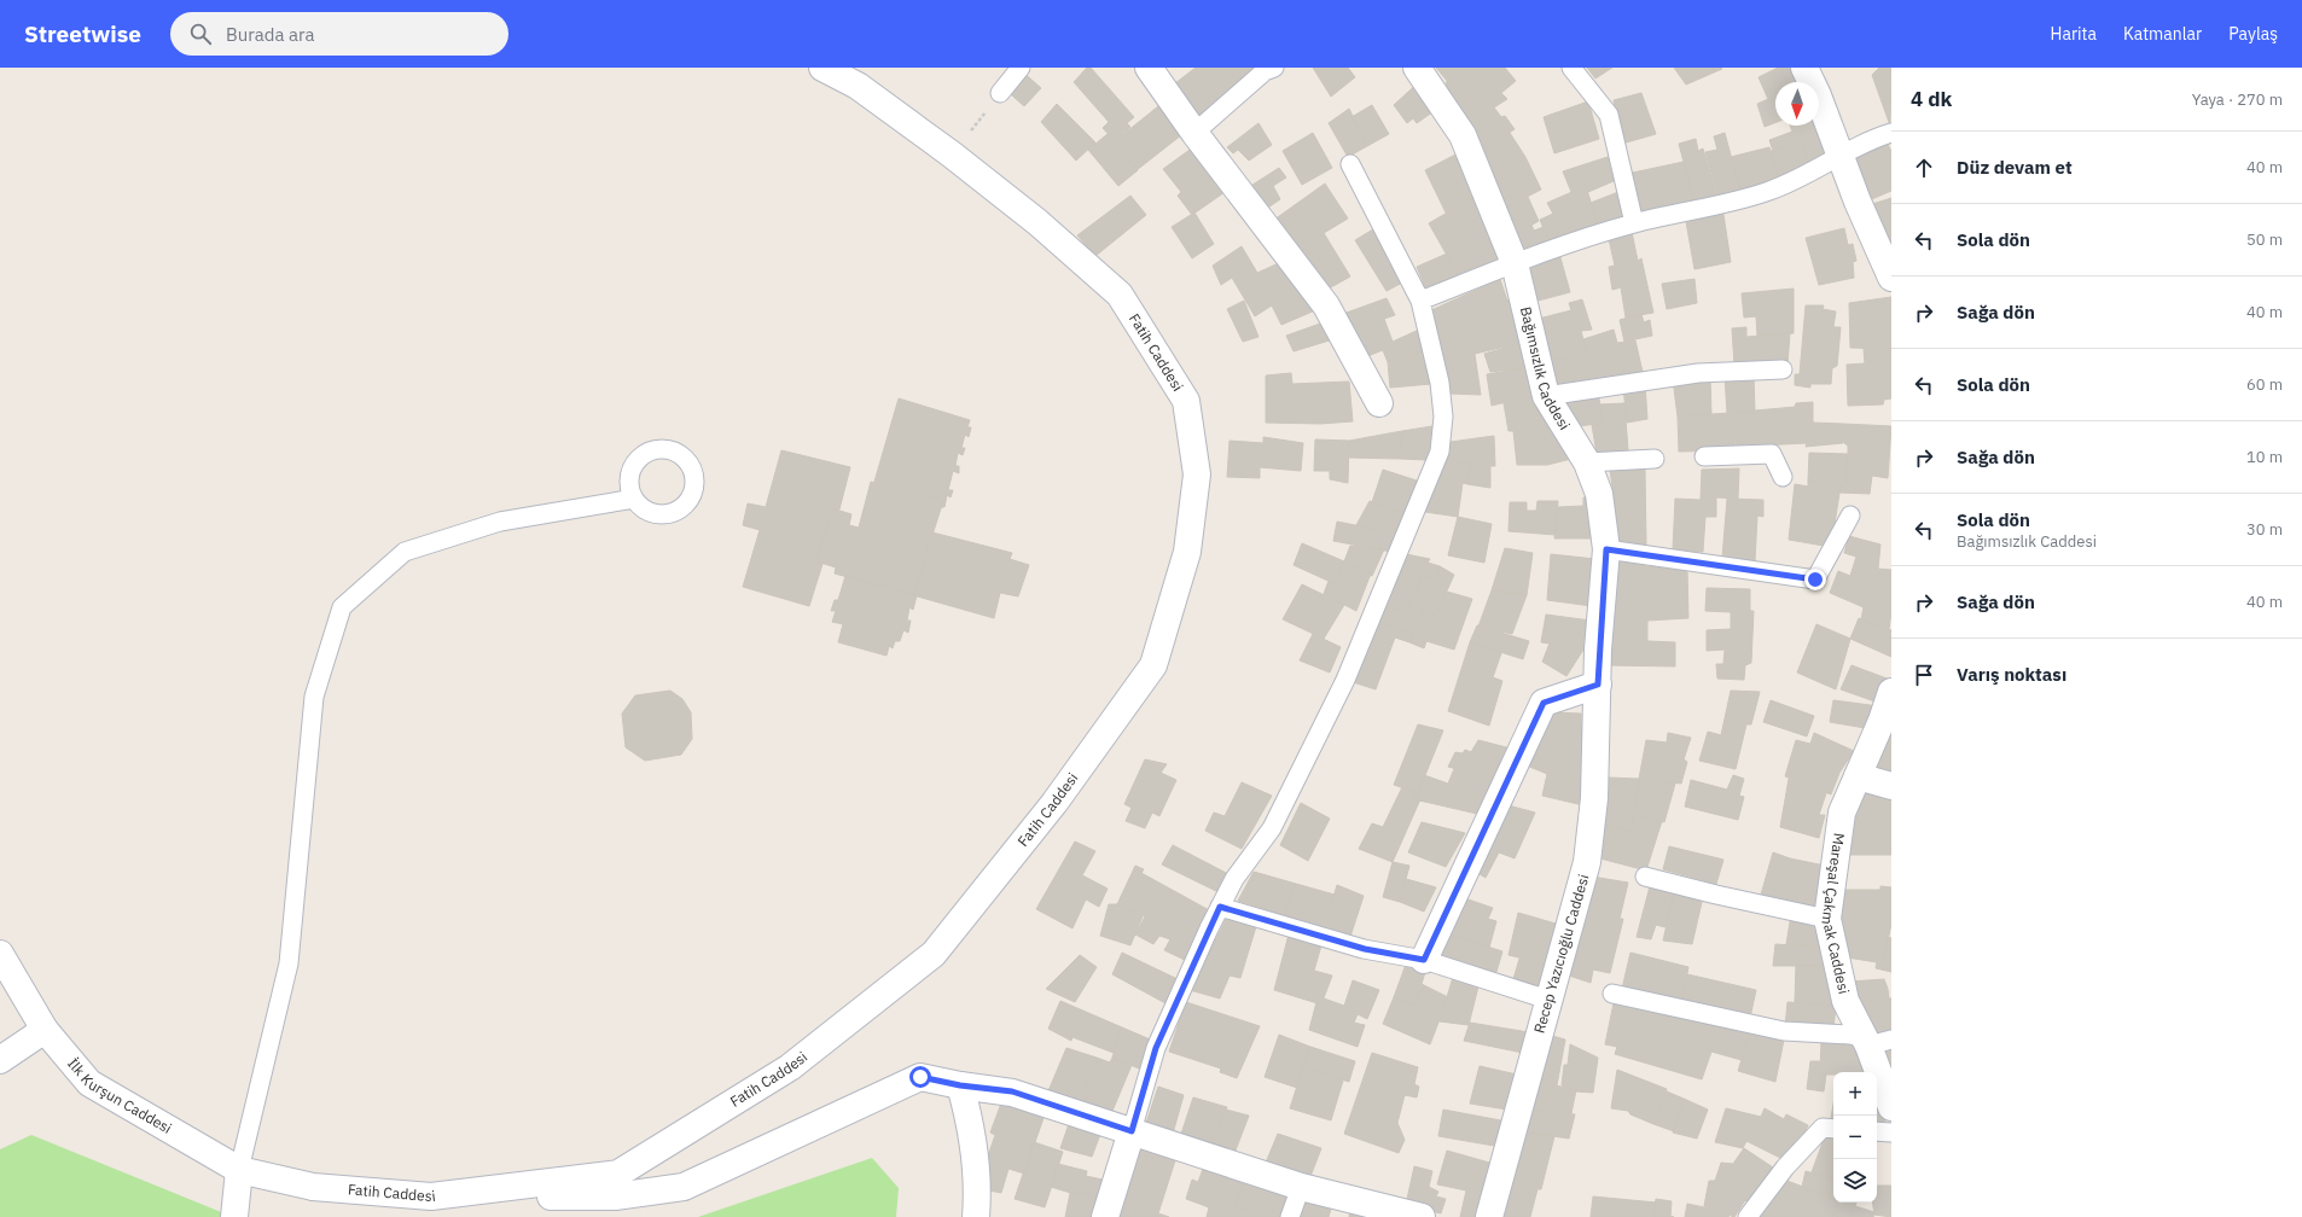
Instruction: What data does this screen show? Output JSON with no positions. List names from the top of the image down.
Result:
{
  "streets": {
    "street": [
      "Fatih Caddesi",
      "Bağımsızlık Caddesi",
      "Mareşal Çakmak Caddesi",
      "Recep Yazıcıoğlu Caddesi",
      "İlk Kurşun Caddesi"
    ]
  },
  "crossings": [
    ["Fatih Caddesi", "İlk Kurşun Caddesi"],
    ["Bağımsızlık Caddesi", "Recep Yazıcıoğlu Caddesi"]
  ],
  "north": "bottom",
  "page": {
    "header": "Streetwise",
    "search": "Burada ara",
    "nav": ["Harita", "Katmanlar", "Paylaş"],
    "heading": ["4 dk", "Yaya · 270 m"],
    "list": [
      ["Düz devam et", "40 m"],
      ["Sola dön", "50 m"],
      ["Sağa dön", "40 m"],
      ["Sola dön", "60 m"],
      ["Sağa dön", "10 m"],
      ["Sola dön", "Bağımsızlık Caddesi", "30 m"],
      ["Sağa dön", "40 m"],
      "Varış noktası"
    ],
    "map_buttons": ["+", "−"]
  }
}
